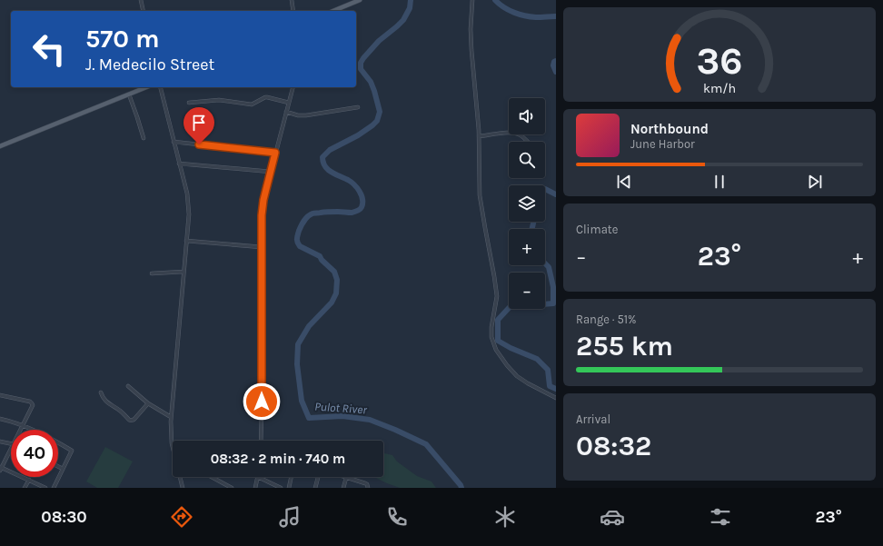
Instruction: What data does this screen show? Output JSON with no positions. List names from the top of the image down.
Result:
{
  "water": ["Pulot River"],
  "page": {
    "turn": ["570 m", "J. Medecilo Street"],
    "map_buttons": ["+", "−"],
    "song": ["Northbound", "June Harbor"],
    "tile": [
      "Climate",
      ["Range · 51%", "255 km"],
      ["Arrival", "08:32"]
    ],
    "heat": ["−", "23°", "+"],
    "limit": "40",
    "trip": "08:32 · 2 min · 740 m",
    "tabs": ["08:30", "23°"],
    "gauge": ["36", "km/h"]
  }
}
